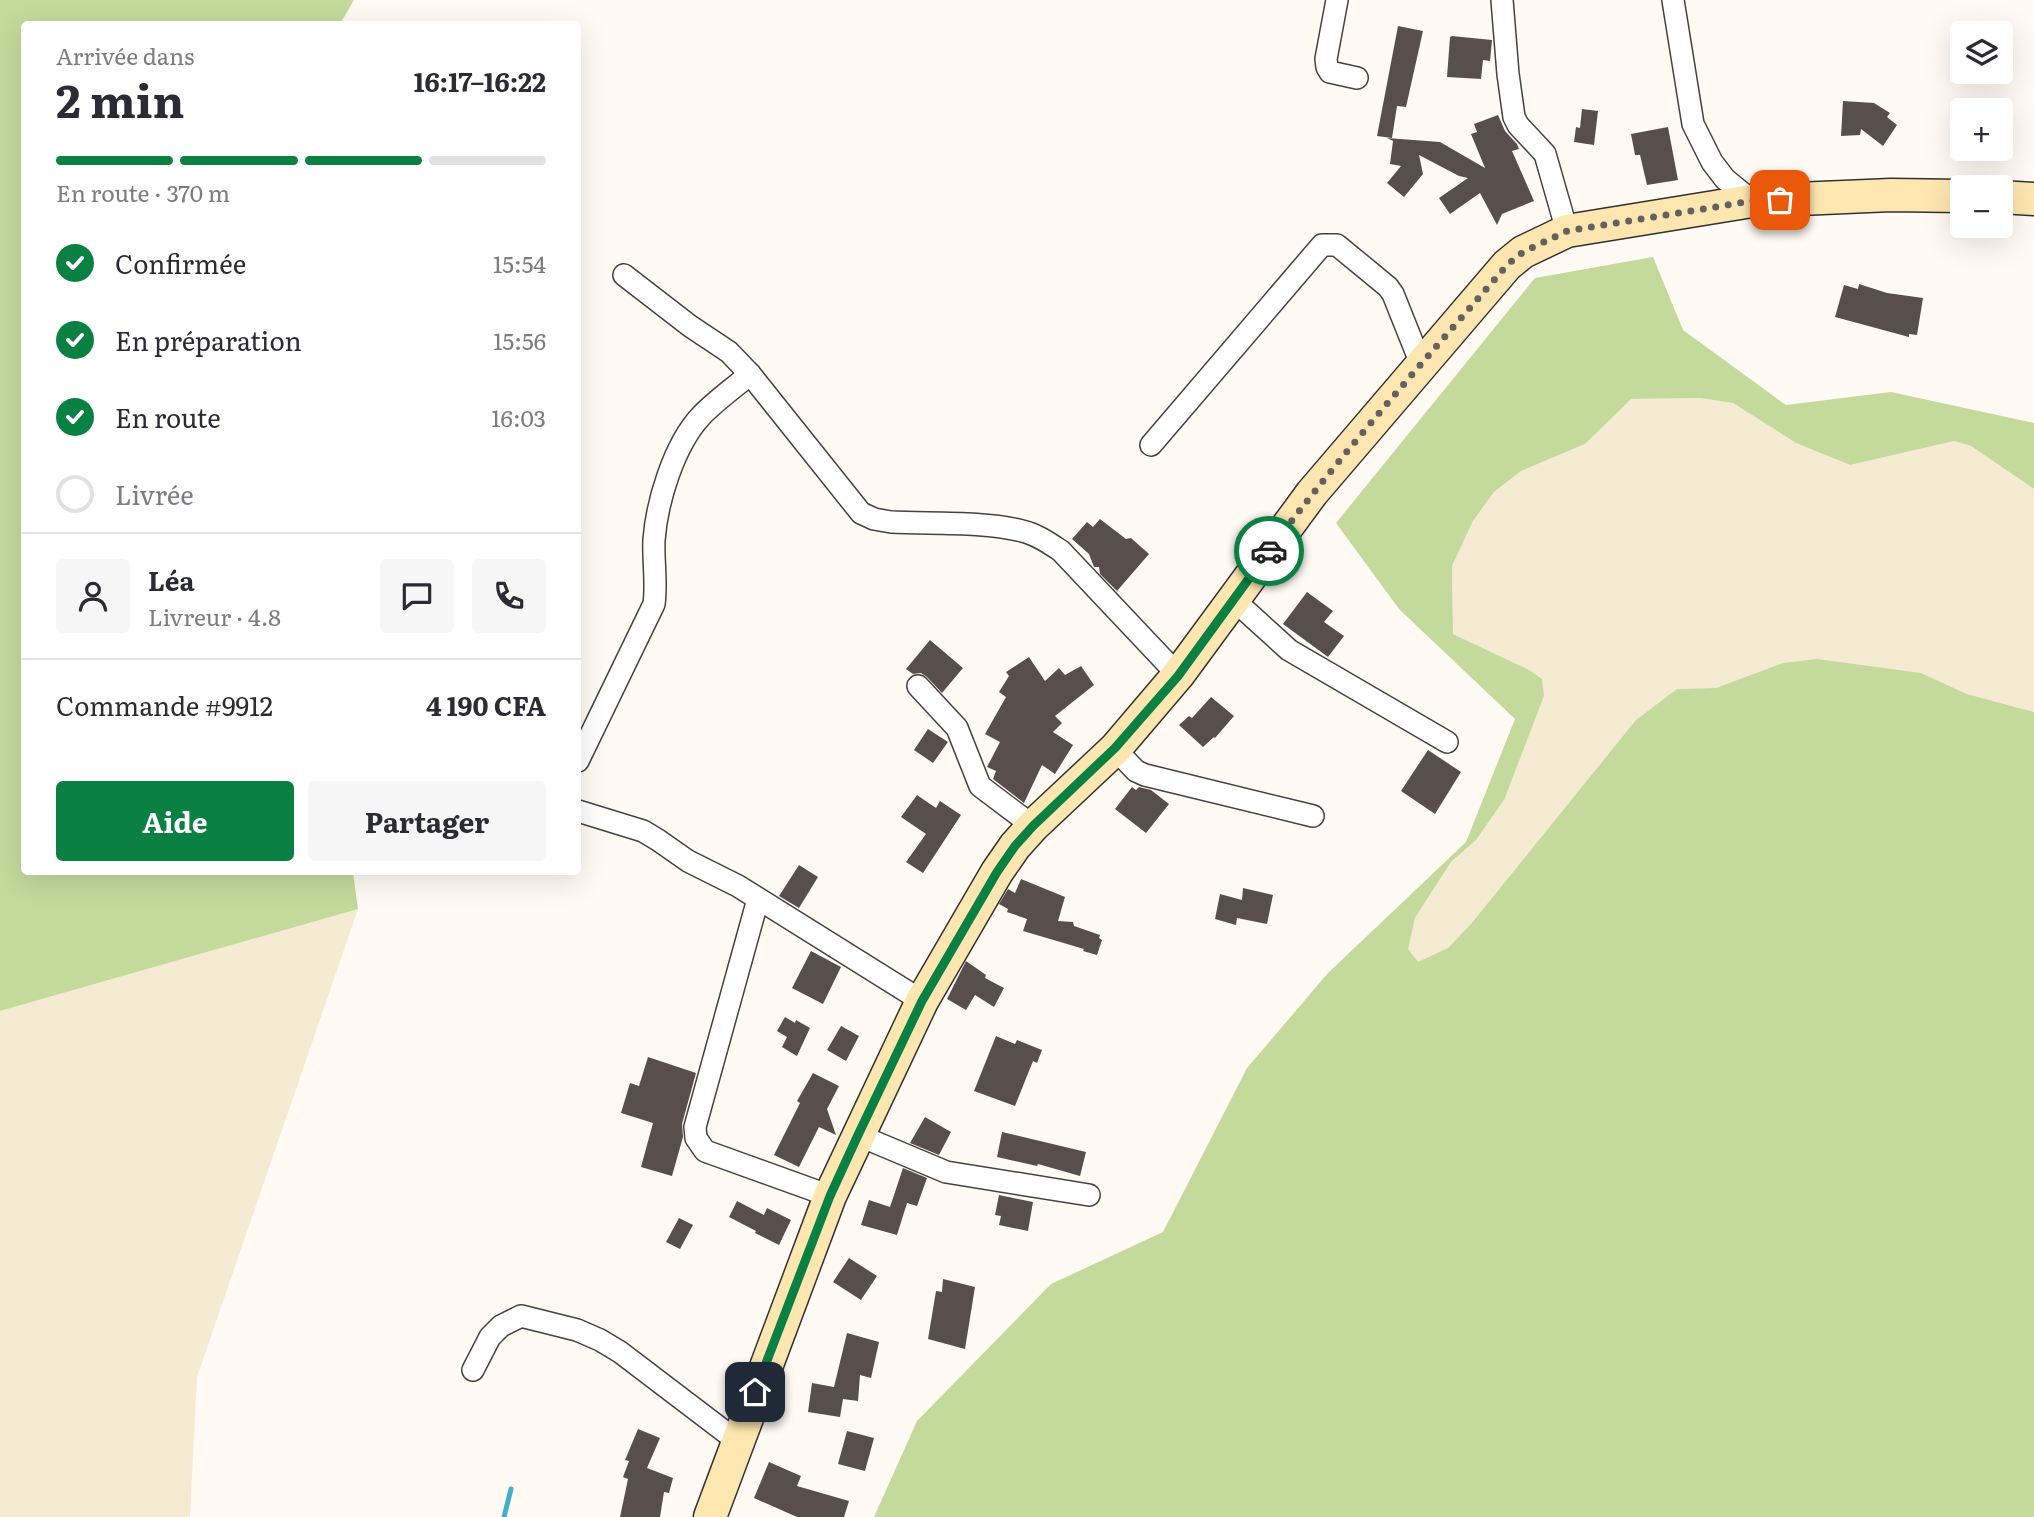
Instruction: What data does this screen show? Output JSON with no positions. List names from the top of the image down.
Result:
{
  "page": {
    "map_buttons": ["+", "−"],
    "heading": ["2 min", "Arrivée dans", "16:17–16:22"],
    "panel": [
      "Léa",
      "Livreur · 4.8",
      "Commande #9912",
      "4 190 CFA"
    ],
    "bar": "En route · 370 m",
    "list": [
      ["Confirmée", "15:54"],
      ["En préparation", "15:56"],
      ["En route", "16:03"],
      "Livrée"
    ],
    "buttons": ["Aide", "Partager"]
  }
}
